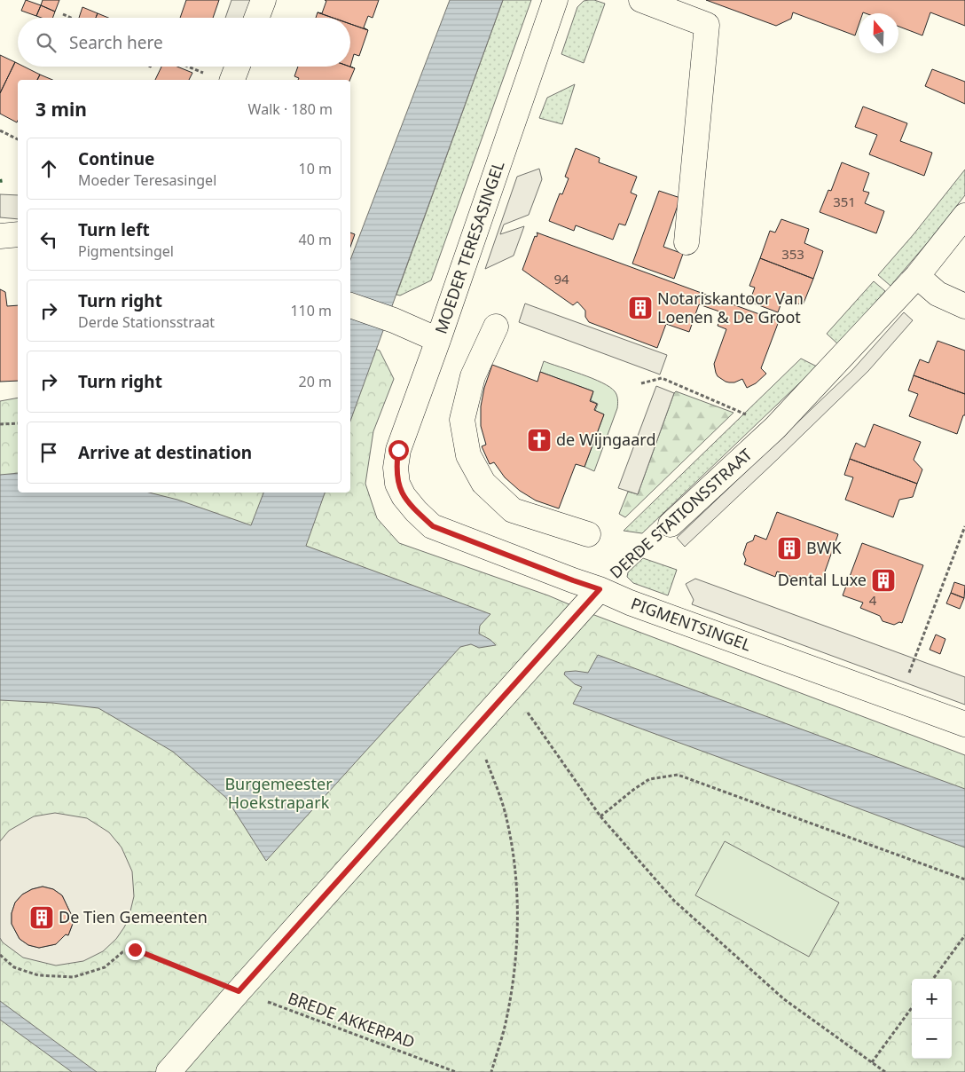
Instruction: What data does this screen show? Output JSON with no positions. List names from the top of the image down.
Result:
{
  "streets": {
    "street": ["MOEDER TERESASINGEL", "DERDE STATIONSSTRAAT", "PIGMENTSINGEL"],
    "path": ["BREDE AKKERPAD"]
  },
  "crossings": [
    ["MOEDER TERESASINGEL", "PIGMENTSINGEL"],
    ["DERDE STATIONSSTRAAT", "PIGMENTSINGEL"],
    ["DERDE STATIONSSTRAAT", "BREDE AKKERPAD"]
  ],
  "parks": ["Burgemeester Hoekstrapark"],
  "places": {
    "building": [
      "Notariskantoor Van Loenen & De Groot",
      "BWK",
      "Dental Luxe",
      "De Tien Gemeenten"
    ],
    "church": ["de Wijngaard"]
  },
  "house_numbers": [
    "351",
    "353",
    "94",
    "4"
  ],
  "north": "top",
  "page": {
    "search": "Search here",
    "heading": ["3 min", "Walk · 180 m"],
    "list": [
      ["Continue", "Moeder Teresasingel", "10 m"],
      ["Turn left", "Pigmentsingel", "40 m"],
      ["Turn right", "Derde Stationsstraat", "110 m"],
      ["Turn right", "20 m"],
      "Arrive at destination"
    ],
    "map_buttons": ["+", "−"]
  }
}
